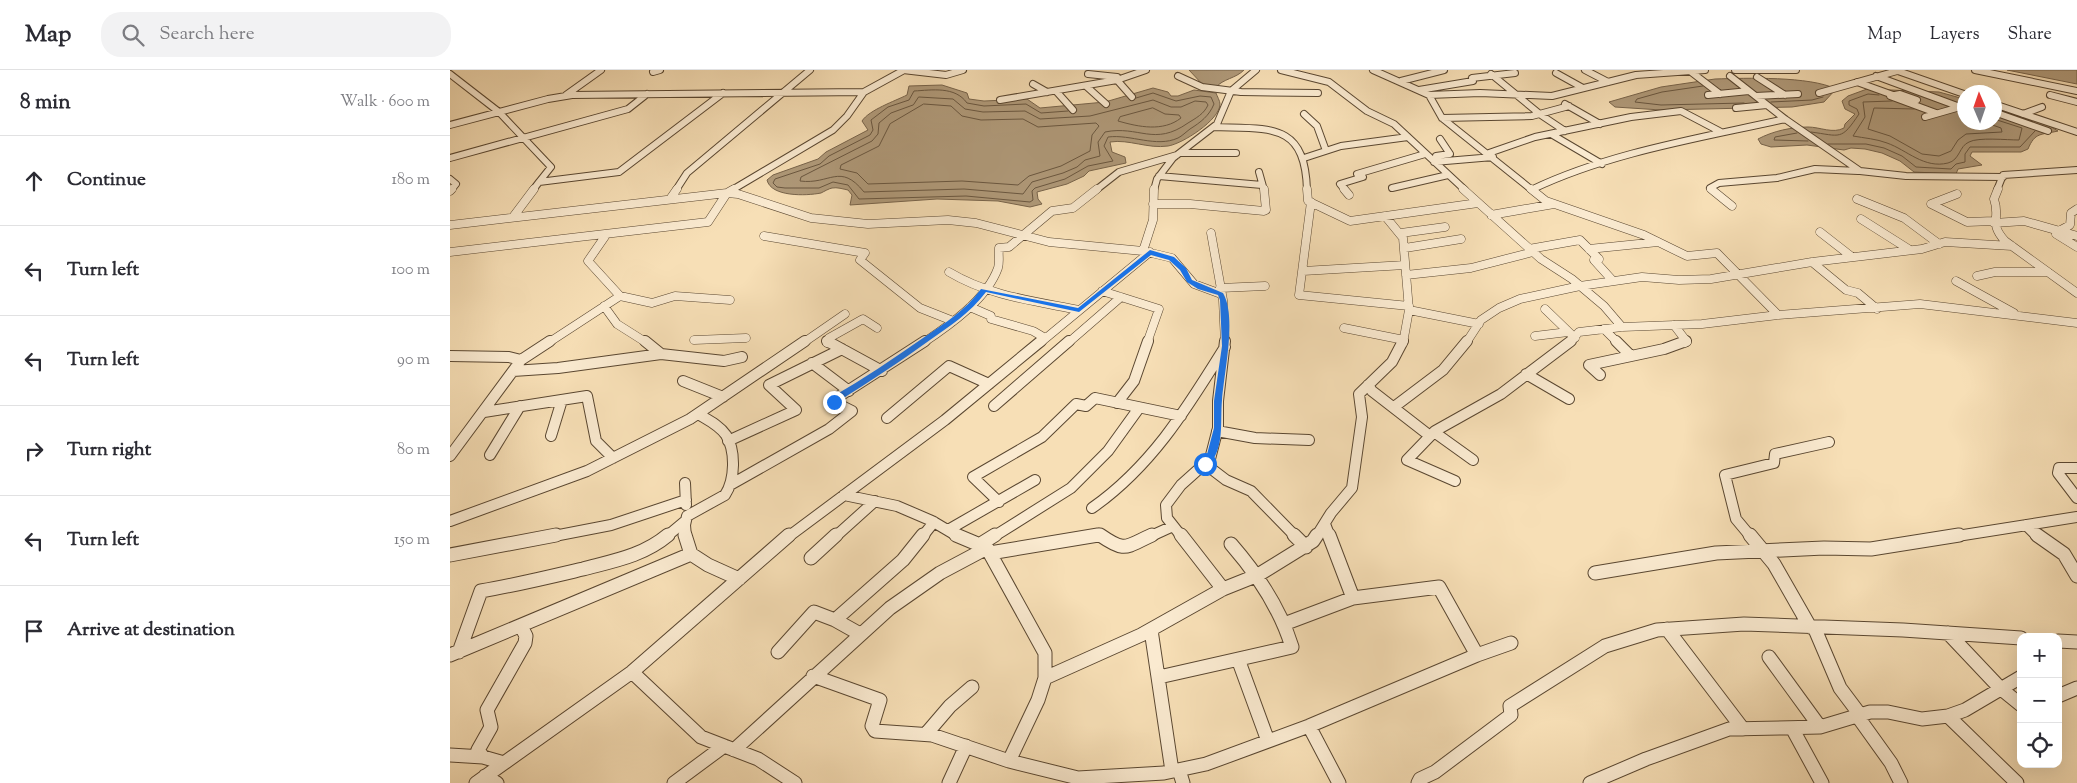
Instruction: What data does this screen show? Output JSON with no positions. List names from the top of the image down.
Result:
{
  "north": "top",
  "page": {
    "header": "Map",
    "search": "Search here",
    "nav": ["Map", "Layers", "Share"],
    "heading": ["8 min", "Walk · 600 m"],
    "list": [
      ["Continue", "180 m"],
      ["Turn left", "100 m"],
      ["Turn left", "90 m"],
      ["Turn right", "80 m"],
      ["Turn left", "150 m"],
      "Arrive at destination"
    ],
    "map_buttons": ["+", "−"]
  }
}
